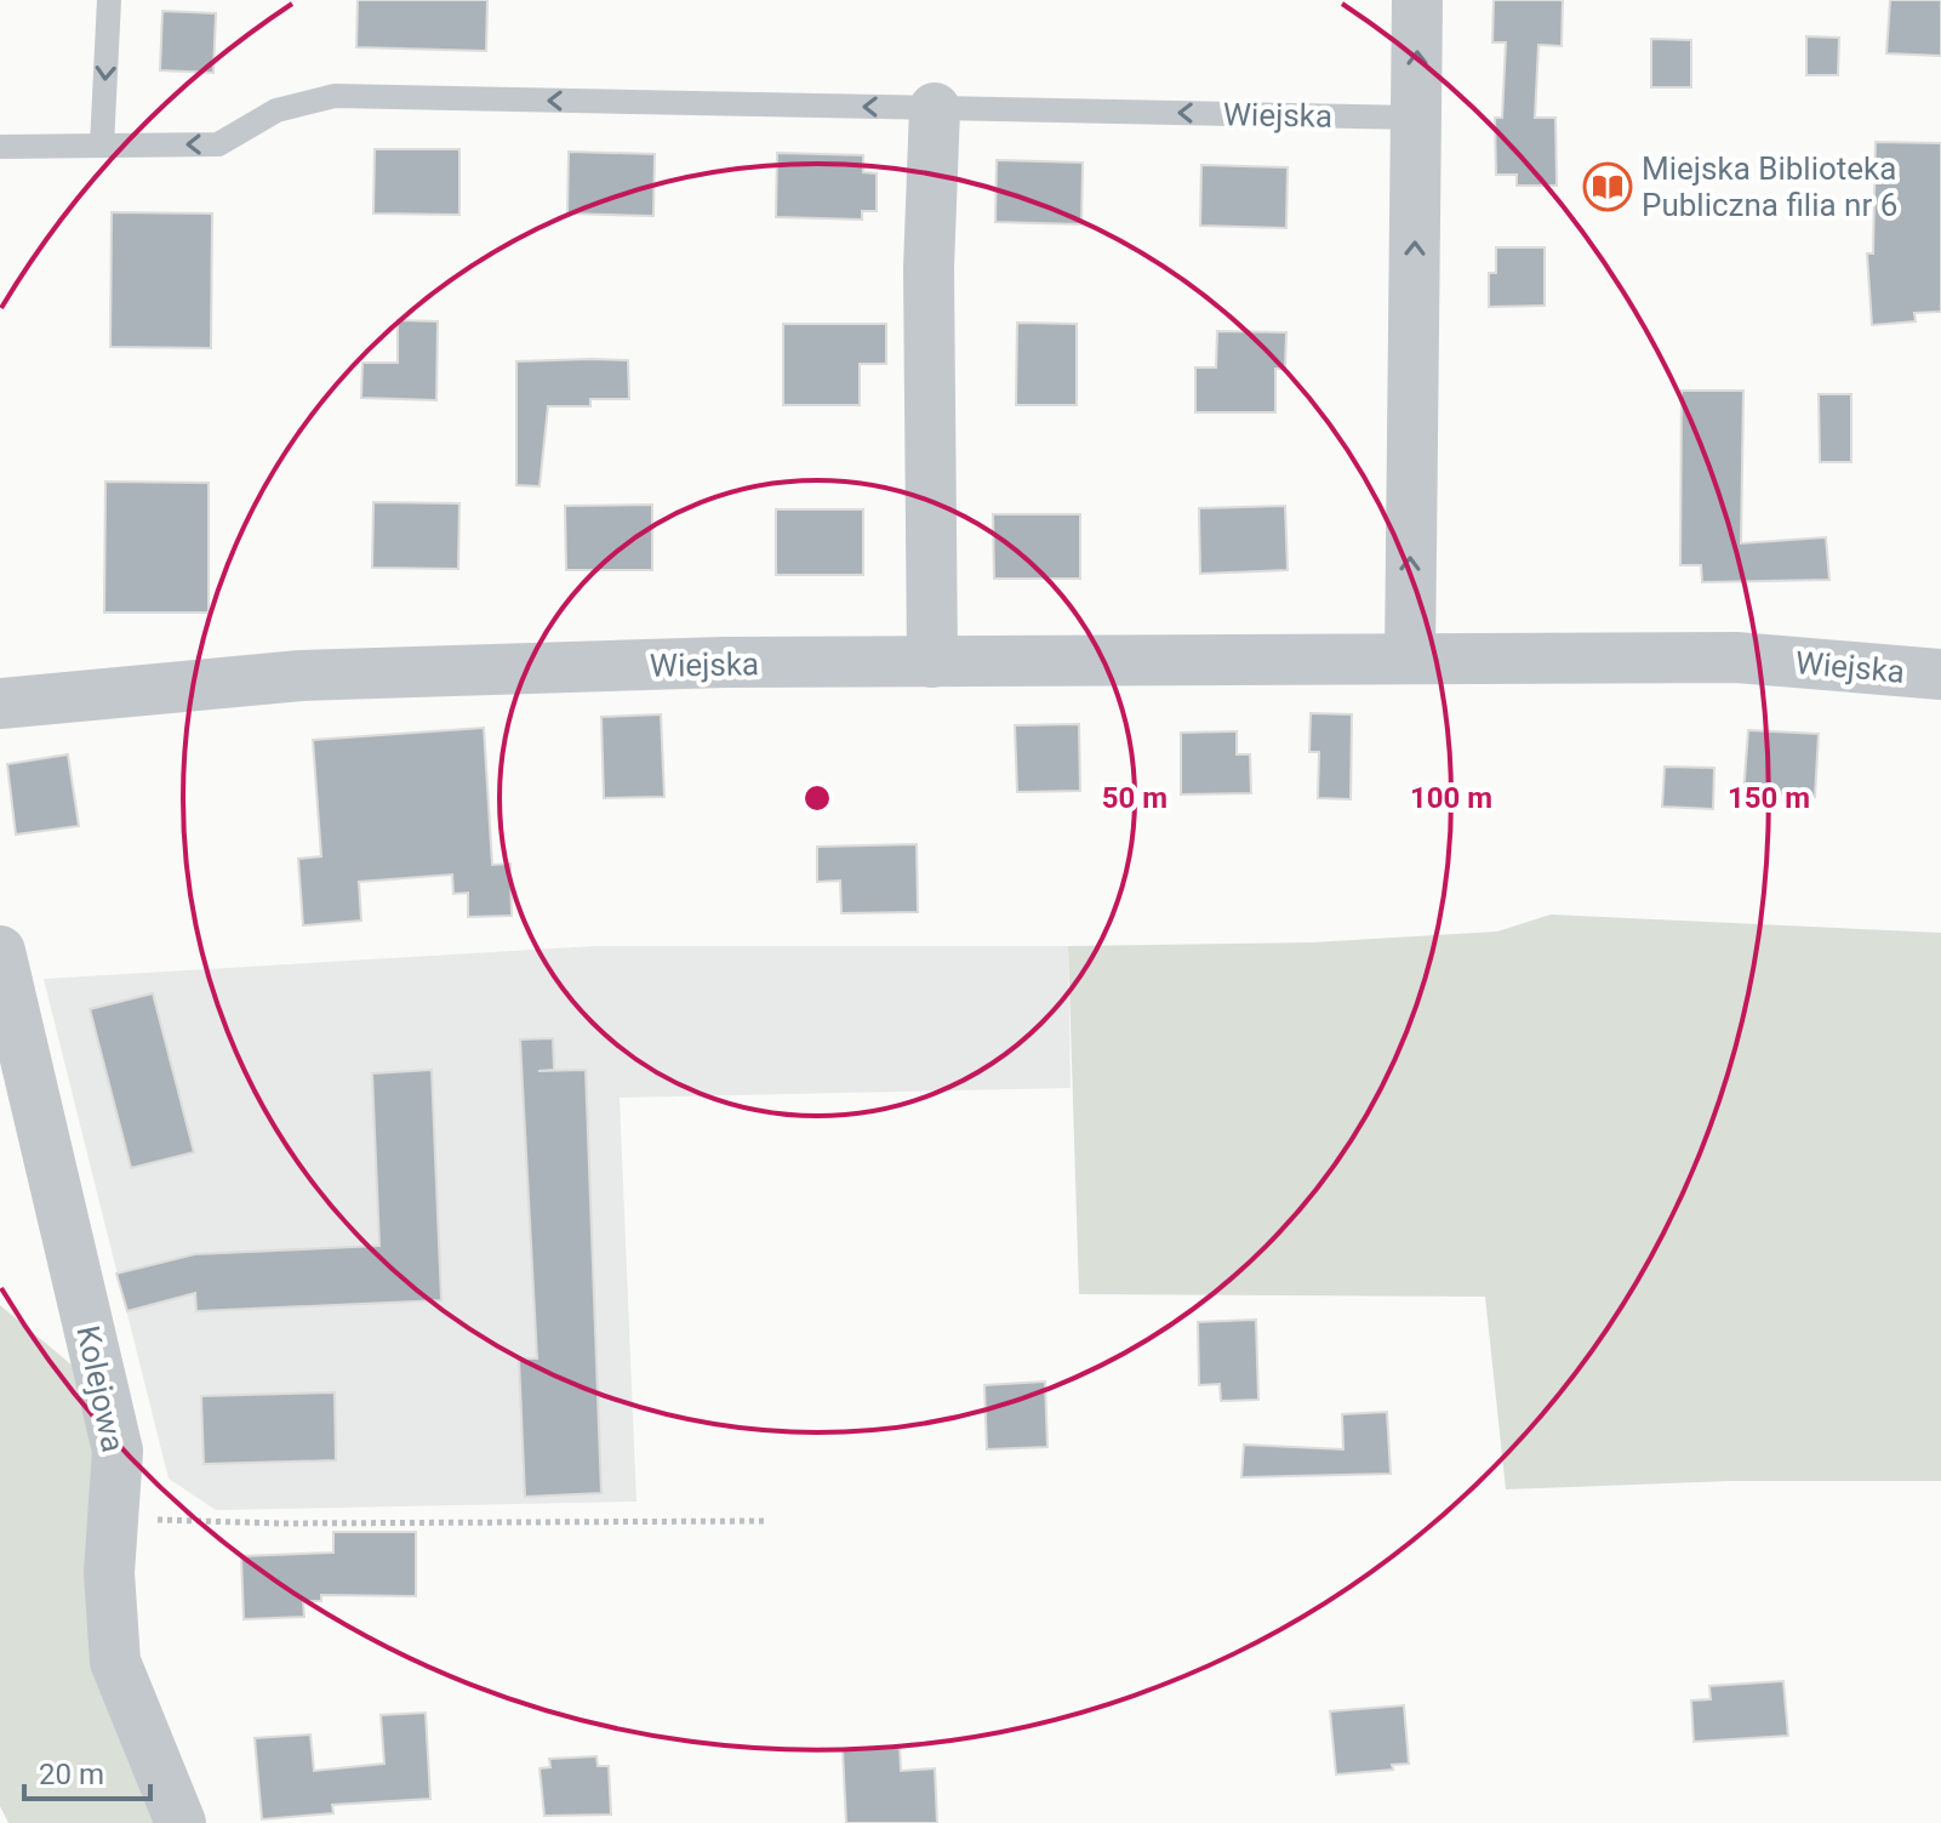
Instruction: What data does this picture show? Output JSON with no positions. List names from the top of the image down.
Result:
{
  "streets": {
    "street": ["Wiejska", "Kolejowa"]
  },
  "one_way": ["Wiejska"],
  "places": {
    "library": ["Miejska Biblioteka Publiczna filia nr 6"]
  },
  "scale_bar": "20 m",
  "rings": ["50 m", "100 m", "150 m"]
}
